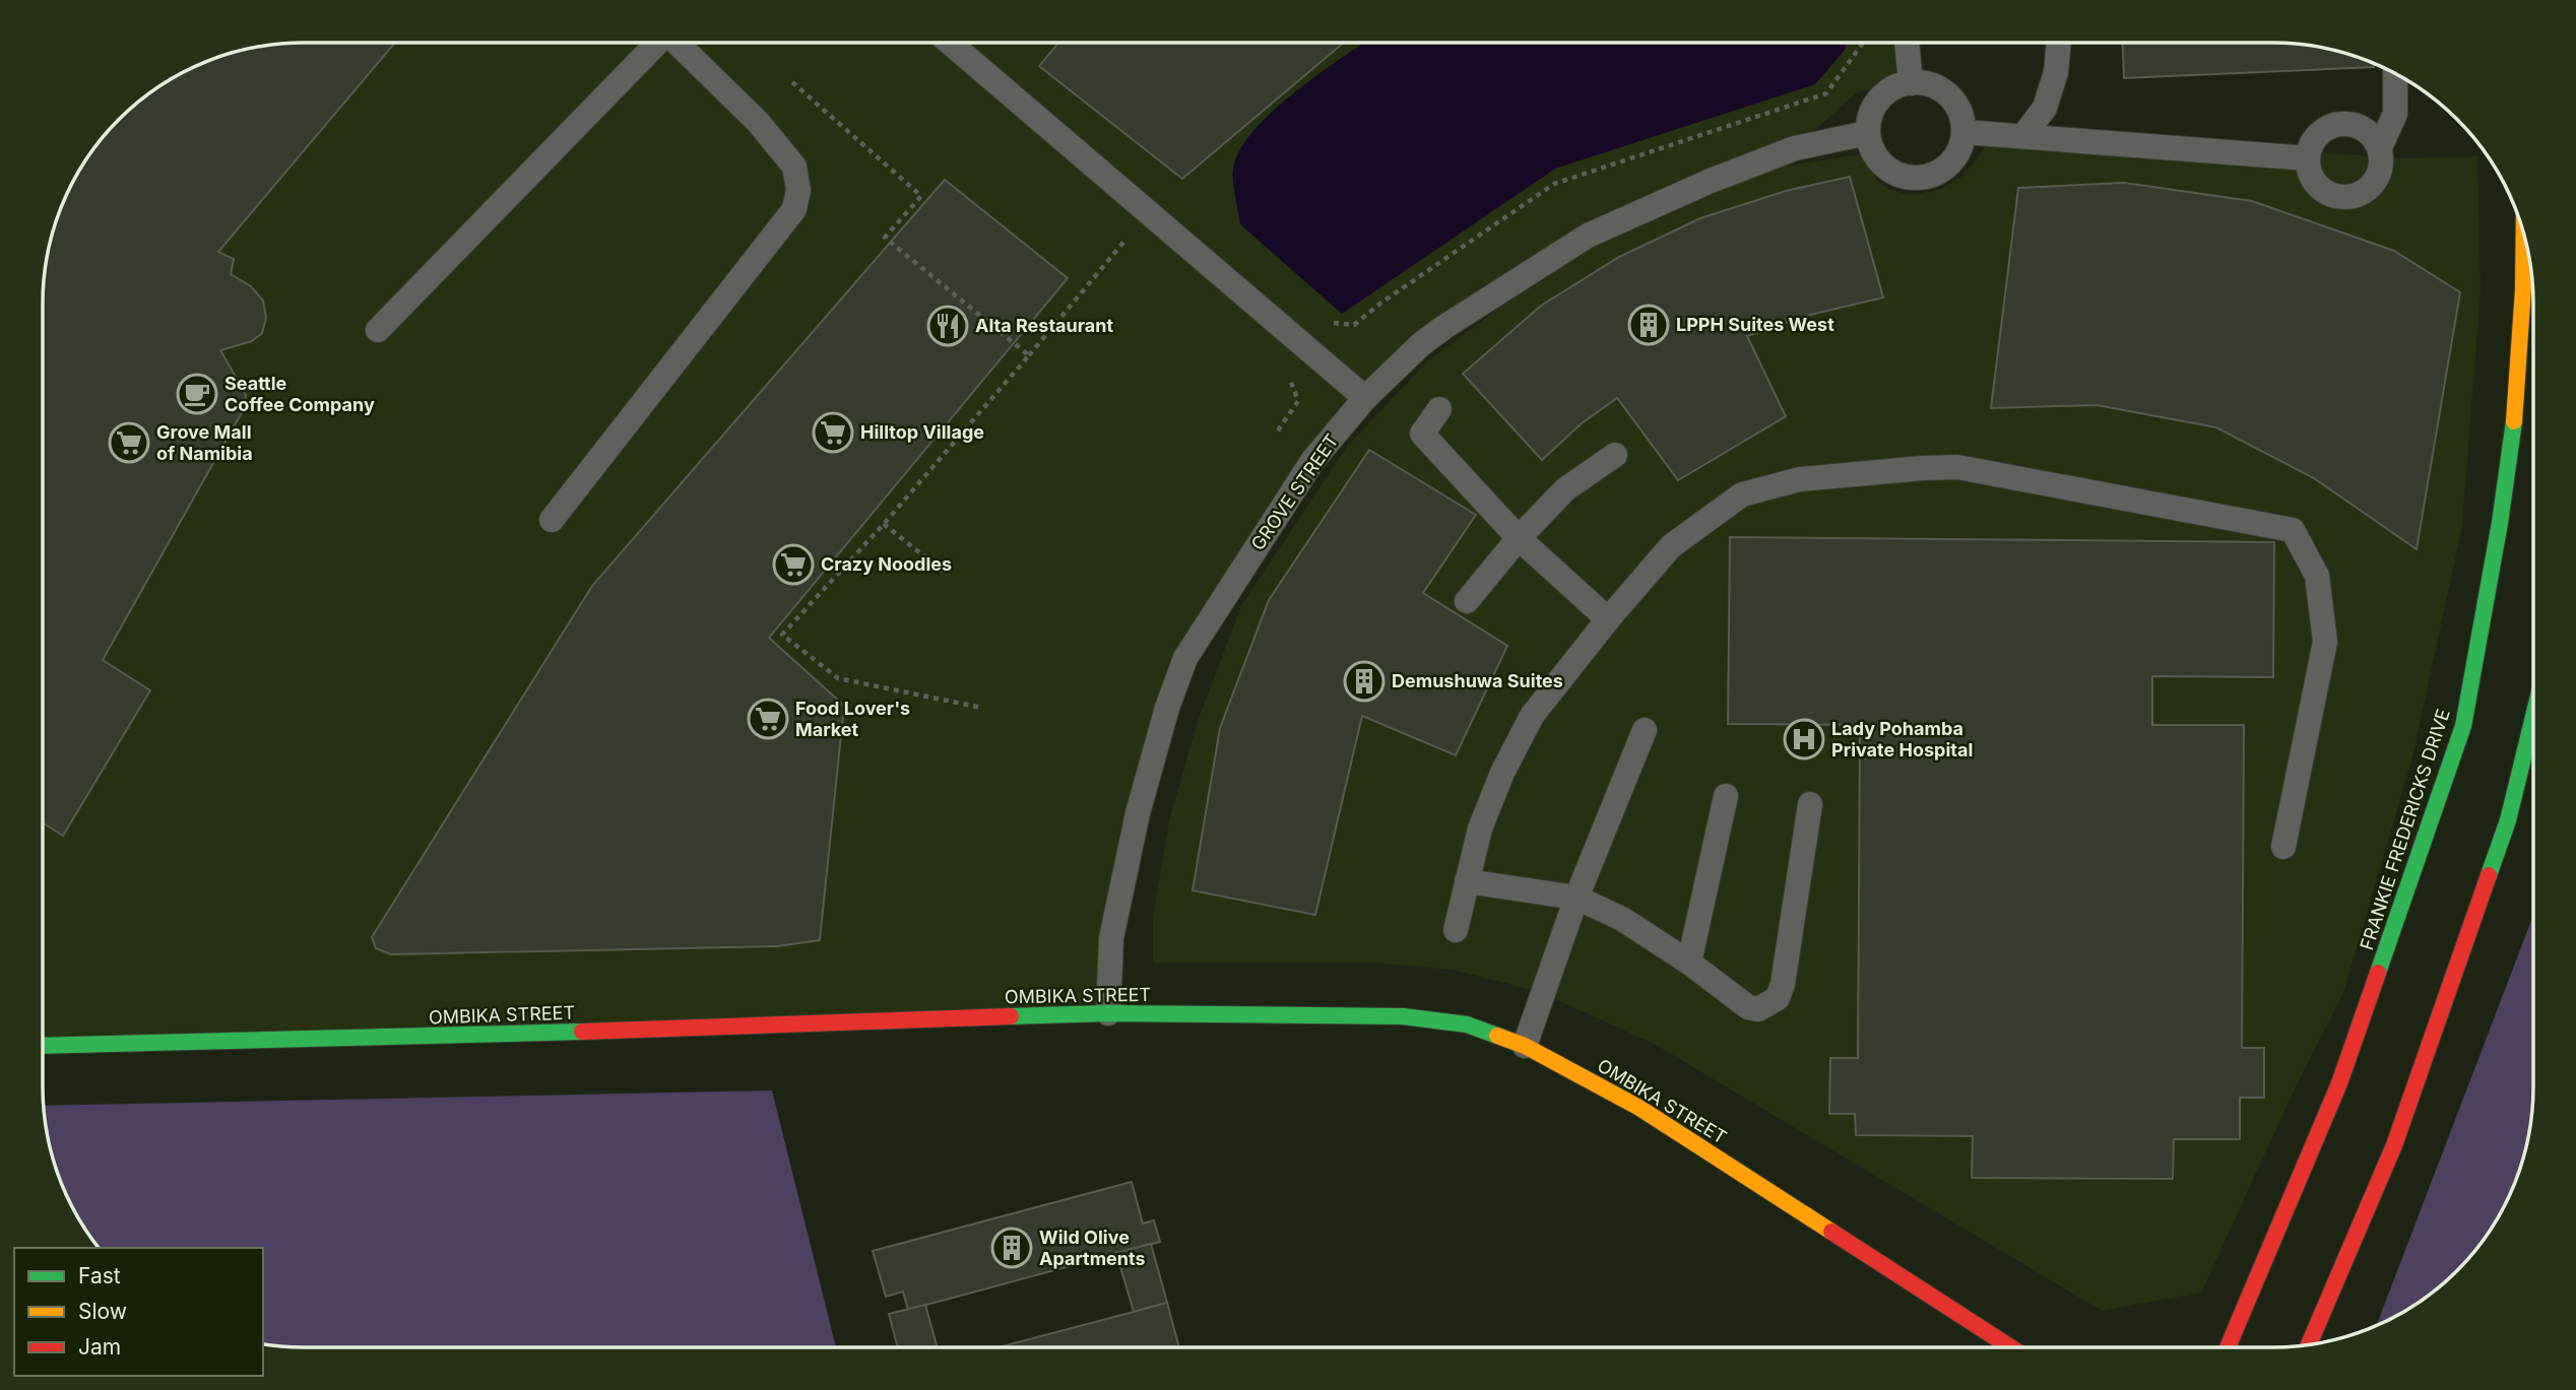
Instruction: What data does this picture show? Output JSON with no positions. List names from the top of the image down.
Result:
{
  "streets": {
    "street": ["FRANKIE FREDERICKS DRIVE", "OMBIKA STREET"],
    "lane": ["GROVE STREET"]
  },
  "crossings": [
    ["GROVE STREET", "OMBIKA STREET"]
  ],
  "places": {
    "building": ["LPPH Suites West", "Demushuwa Suites", "Wild Olive Apartments"],
    "restaurant": ["Alta Restaurant"],
    "cafe": ["Seattle Coffee Company"],
    "supermarket": [
      "Hilltop Village",
      "Grove Mall of Namibia",
      "Crazy Noodles",
      "Food Lover's Market"
    ],
    "hospital": ["Lady Pohamba Private Hospital"]
  },
  "legend": ["Fast", "Slow", "Jam"]
}
